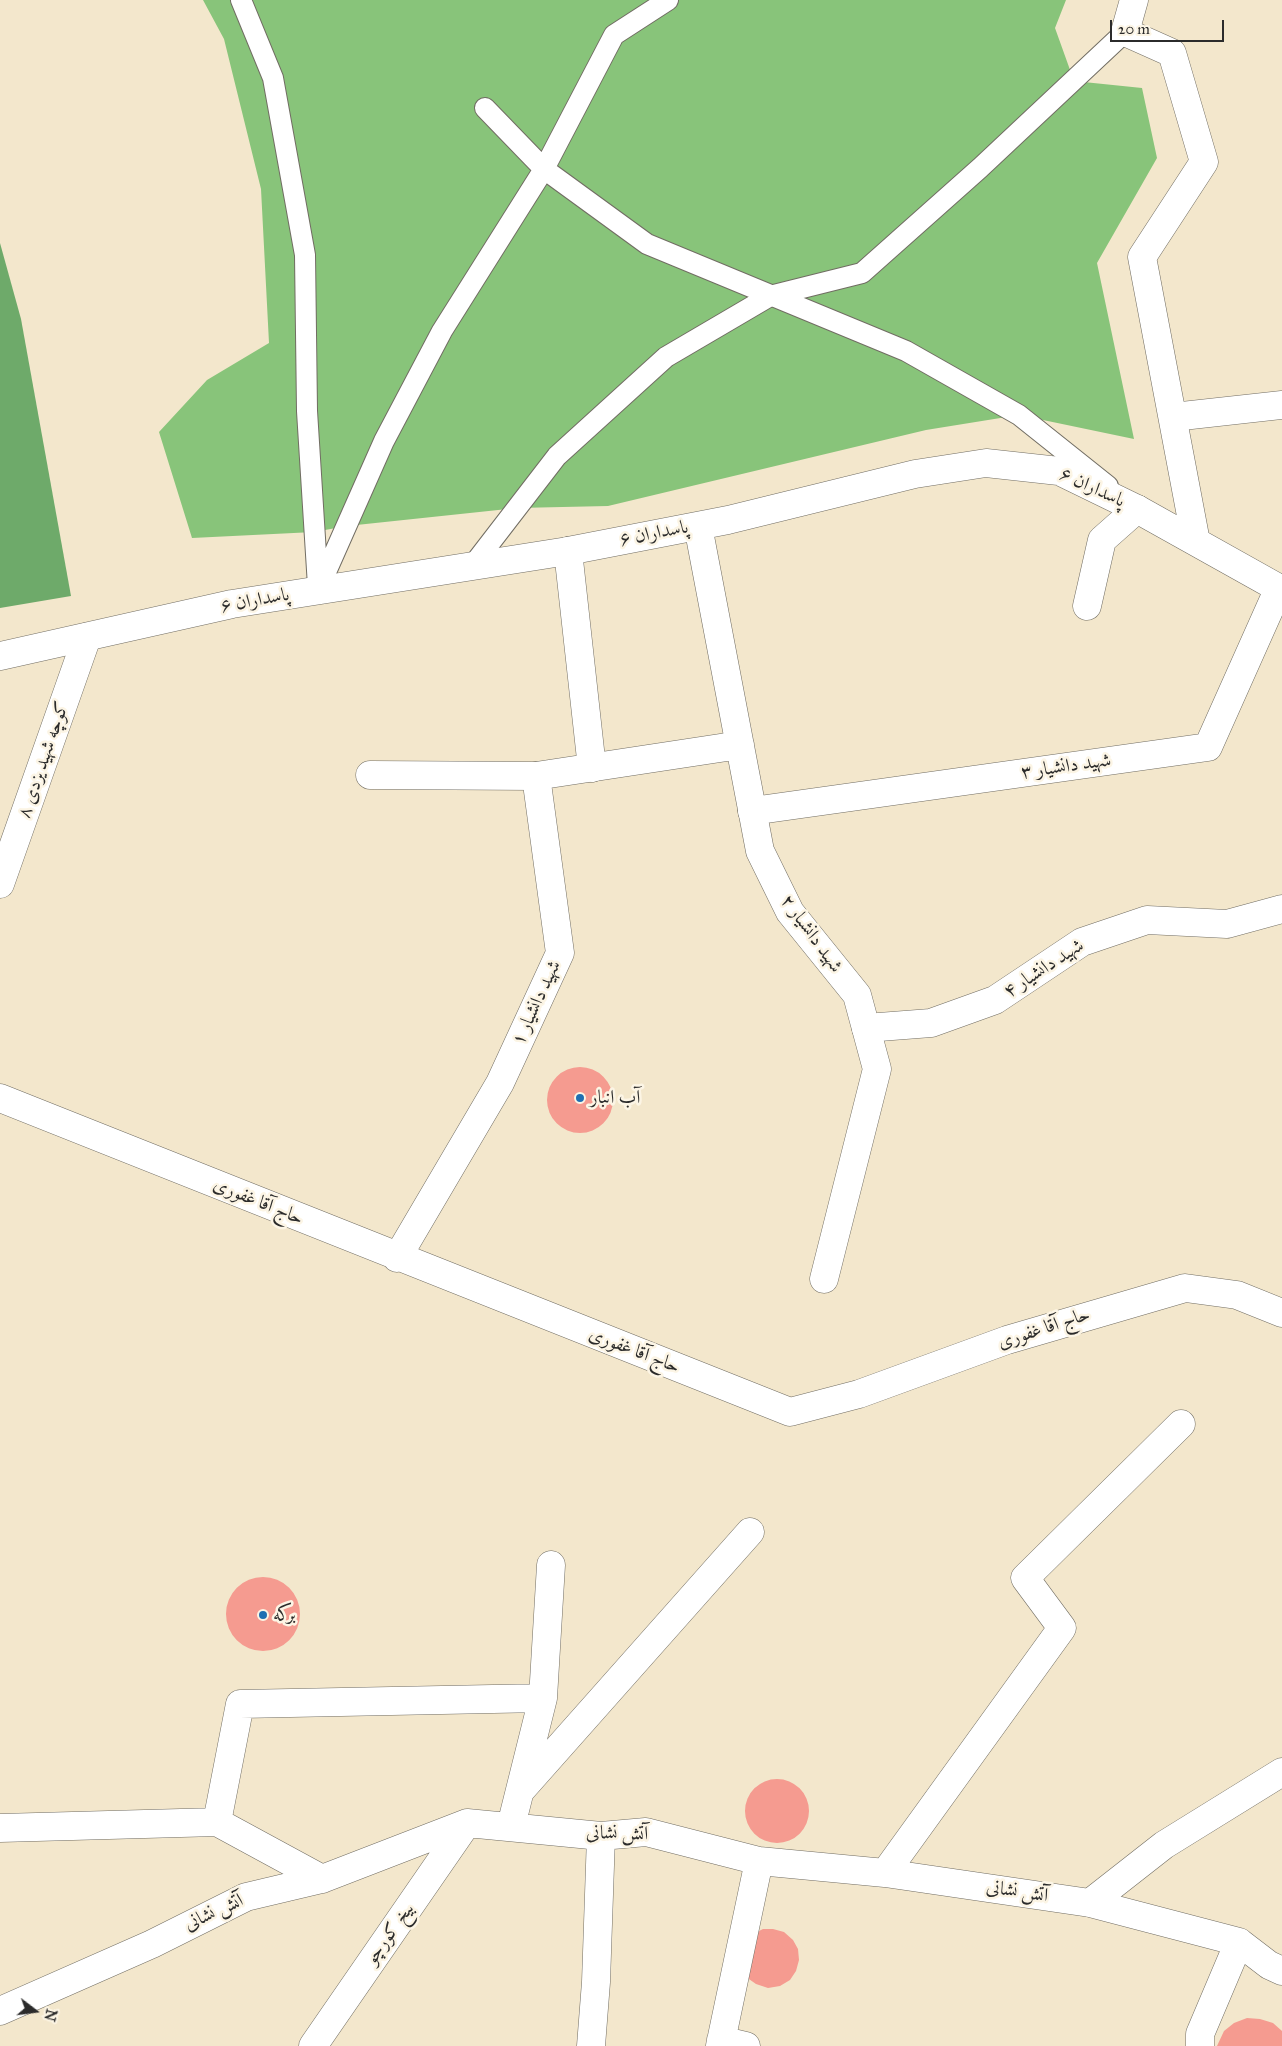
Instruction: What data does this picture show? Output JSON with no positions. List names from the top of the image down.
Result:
{
  "streets": {
    "street": [
      "پاسداران ۶",
      "کوچه شهید یزدی ۸",
      "شهید دانشیار ۳",
      "شهید دانشیار ۲",
      "شهید دانشیار ۴",
      "شهید دانشیار ۱",
      "حاج آقا غفوری",
      "آتش نشانی",
      "بیخ کورچو"
    ]
  },
  "crossings": [
    ["پاسداران ۶", "کوچه شهید یزدی ۸"],
    ["پاسداران ۶", "شهید دانشیار ۳"],
    ["پاسداران ۶", "شهید دانشیار ۲"],
    ["شهید دانشیار ۳", "شهید دانشیار ۲"],
    ["شهید دانشیار ۲", "شهید دانشیار ۴"],
    ["شهید دانشیار ۱", "حاج آقا غفوری"],
    ["آتش نشانی", "بیخ کورچو"]
  ],
  "places": ["آب انبار", "برکه"],
  "scale_bar": "20 m",
  "north": "right"
}
